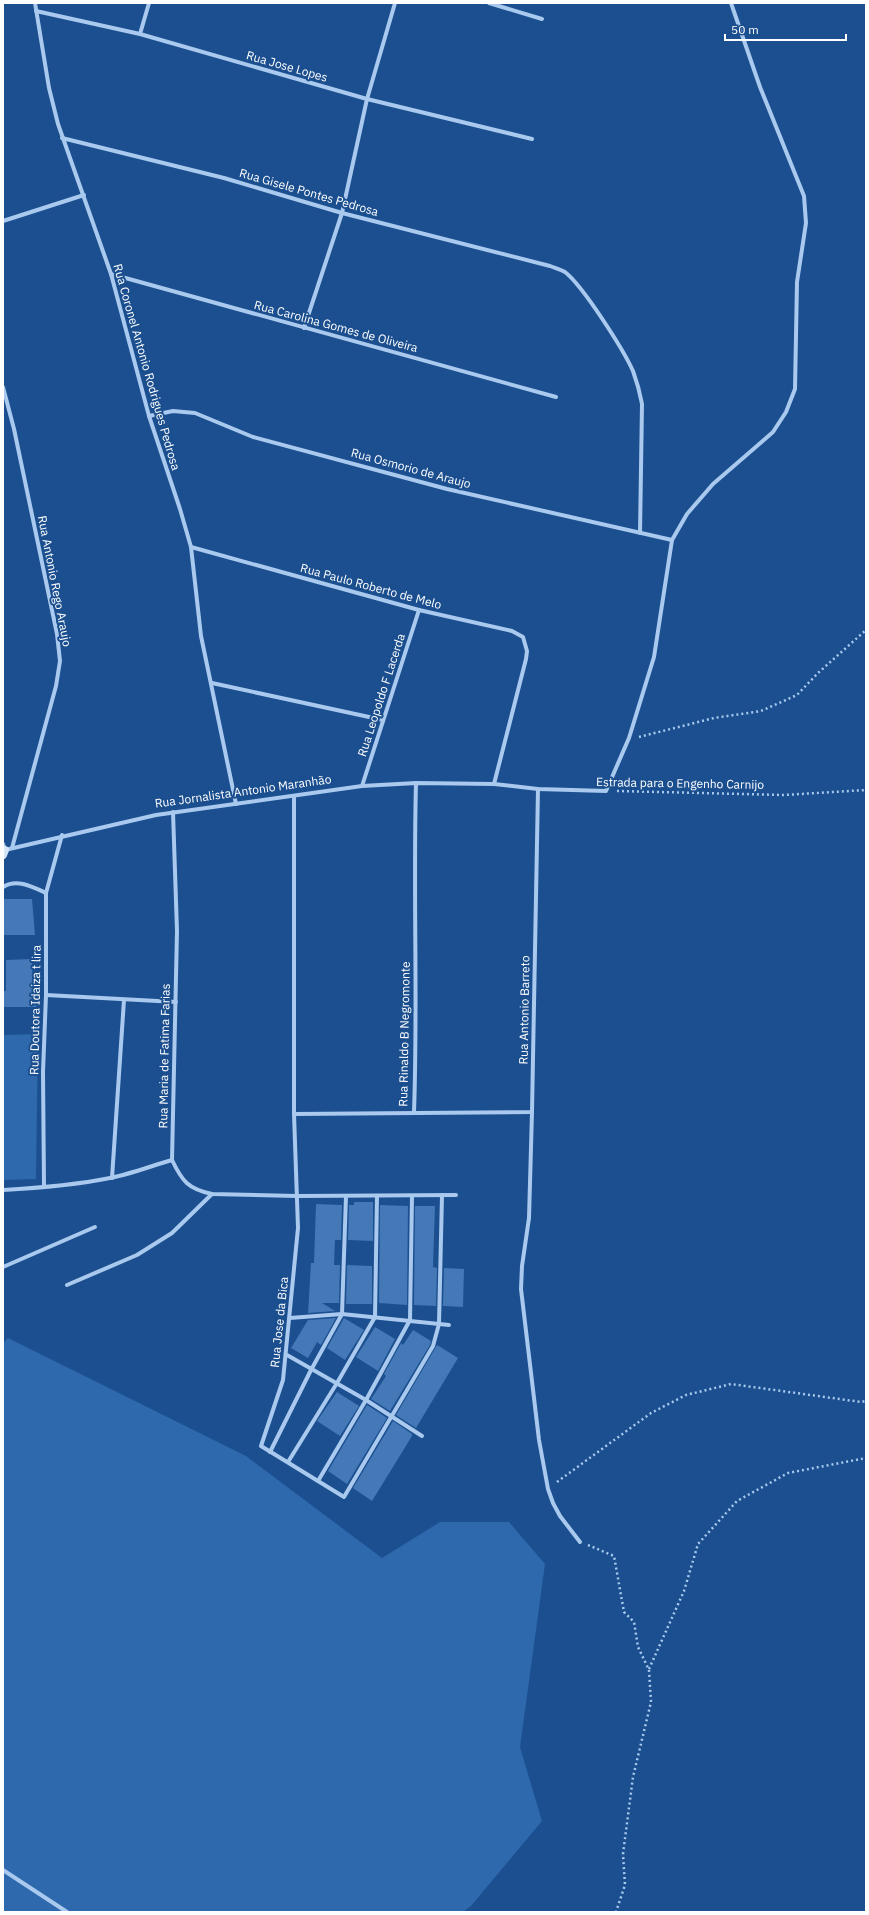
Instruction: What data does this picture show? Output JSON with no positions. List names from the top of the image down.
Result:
{
  "streets": {
    "street": [
      "Rua Jose Lopes",
      "Rua Gisele Pontes Pedrosa",
      "Rua Carolina Gomes de Oliveira",
      "Rua Coronel Antonio Rodrigues Pedrosa",
      "Rua Osmorio de Araujo",
      "Rua Antonio Rego Araujo",
      "Rua Paulo Roberto de Melo",
      "Rua Leopoldo F Lacerda",
      "Estrada para o Engenho Carnijo",
      "Rua Jornalista Antonio Maranhão",
      "Rua Doutora Idaiza t lira",
      "Rua Antonio Barreto",
      "Rua Rinaldo B Negromonte",
      "Rua Maria de Fatima Farias",
      "Rua Jose da Bica"
    ]
  },
  "crossings": [
    ["Rua Jose Lopes", "Rua Coronel Antonio Rodrigues Pedrosa"],
    ["Rua Gisele Pontes Pedrosa", "Rua Coronel Antonio Rodrigues Pedrosa"],
    ["Rua Gisele Pontes Pedrosa", "Rua Osmorio de Araujo"],
    ["Rua Carolina Gomes de Oliveira", "Rua Coronel Antonio Rodrigues Pedrosa"],
    ["Rua Coronel Antonio Rodrigues Pedrosa", "Rua Osmorio de Araujo"],
    ["Rua Coronel Antonio Rodrigues Pedrosa", "Rua Paulo Roberto de Melo"],
    ["Rua Coronel Antonio Rodrigues Pedrosa", "Rua Jornalista Antonio Maranhão"],
    ["Rua Antonio Rego Araujo", "Rua Jornalista Antonio Maranhão"],
    ["Rua Paulo Roberto de Melo", "Rua Leopoldo F Lacerda"],
    ["Rua Paulo Roberto de Melo", "Estrada para o Engenho Carnijo"],
    ["Rua Paulo Roberto de Melo", "Rua Jornalista Antonio Maranhão"],
    ["Rua Leopoldo F Lacerda", "Rua Jornalista Antonio Maranhão"],
    ["Estrada para o Engenho Carnijo", "Rua Jornalista Antonio Maranhão"],
    ["Estrada para o Engenho Carnijo", "Rua Antonio Barreto"],
    ["Rua Jornalista Antonio Maranhão", "Rua Doutora Idaiza t lira"],
    ["Rua Jornalista Antonio Maranhão", "Rua Rinaldo B Negromonte"],
    ["Rua Jornalista Antonio Maranhão", "Rua Maria de Fatima Farias"],
    ["Rua Rinaldo B Negromonte", "Rua Jose da Bica"]
  ],
  "scale_bar": "50 m"
}
